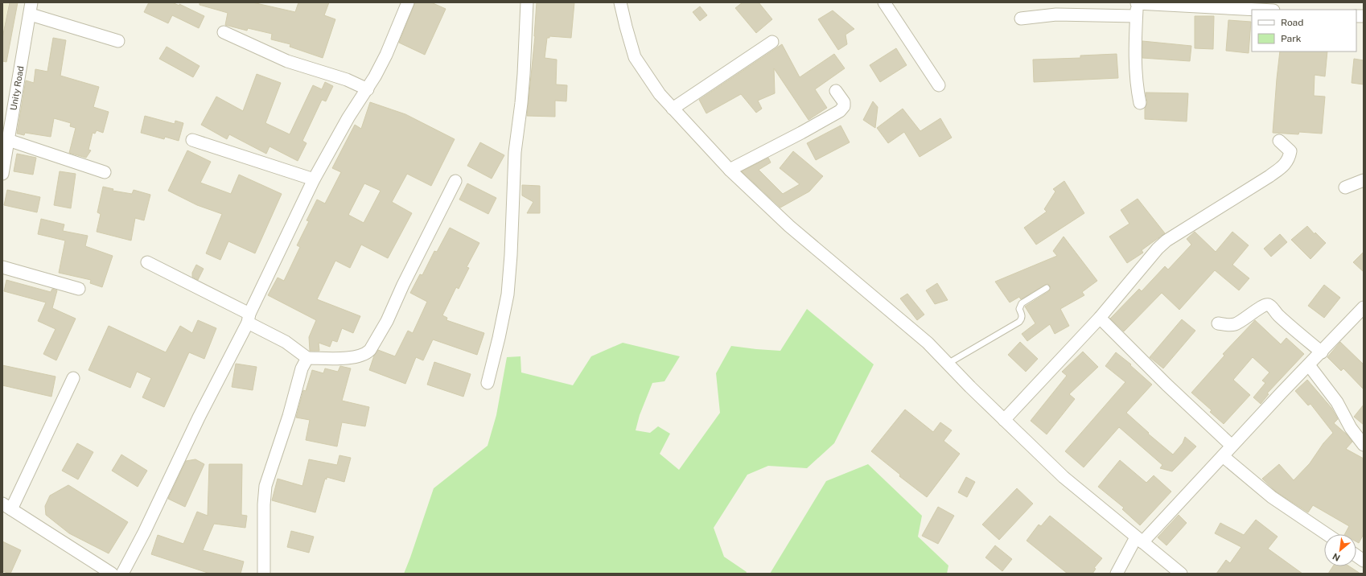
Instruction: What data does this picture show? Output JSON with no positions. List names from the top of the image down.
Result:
{
  "streets": {
    "street": ["Unity Road"]
  },
  "legend": ["Road", "Park"],
  "north": "bottom left"
}
